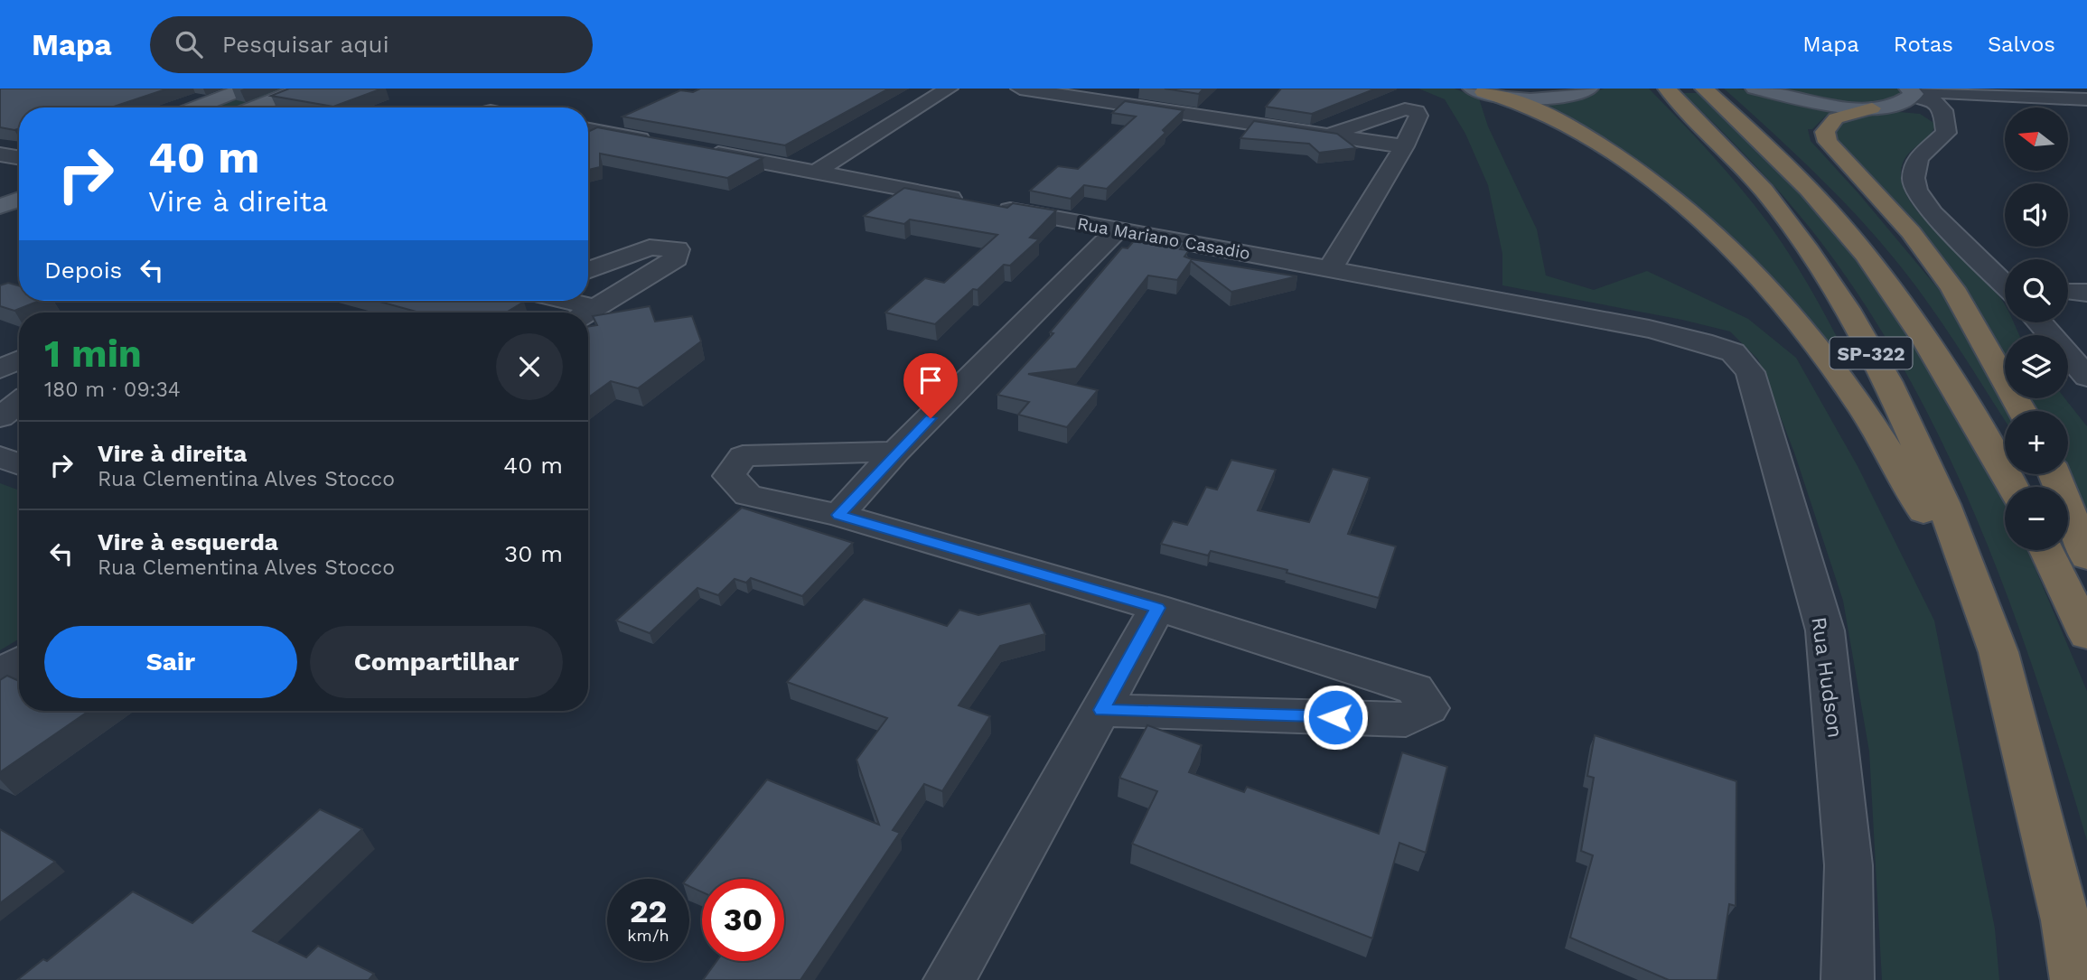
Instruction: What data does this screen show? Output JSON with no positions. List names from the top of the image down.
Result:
{
  "streets": {
    "highway": ["SP-322"],
    "street": ["Rua Mariano Casadio", "Rua Hudson"]
  },
  "crossings": [
    ["Rua Mariano Casadio", "Rua Hudson"]
  ],
  "north": "left",
  "page": {
    "header": "Mapa",
    "search": "Pesquisar aqui",
    "nav": ["Mapa", "Rotas", "Salvos"],
    "map_buttons": ["+", "−"],
    "turn": ["40 m", "Vire à direita"],
    "then": "Depois",
    "heading": ["1 min", "180 m · 09:34"],
    "list": [
      {
        "name": "Vire à direita",
        "note": "Rua Clementina Alves Stocco",
        "value": "40 m"
      },
      {
        "name": "Vire à esquerda",
        "note": "Rua Clementina Alves Stocco",
        "value": "30 m"
      }
    ],
    "buttons": ["Sair", "Compartilhar"],
    "speed": "22 km/h",
    "limit": "30"
  }
}
